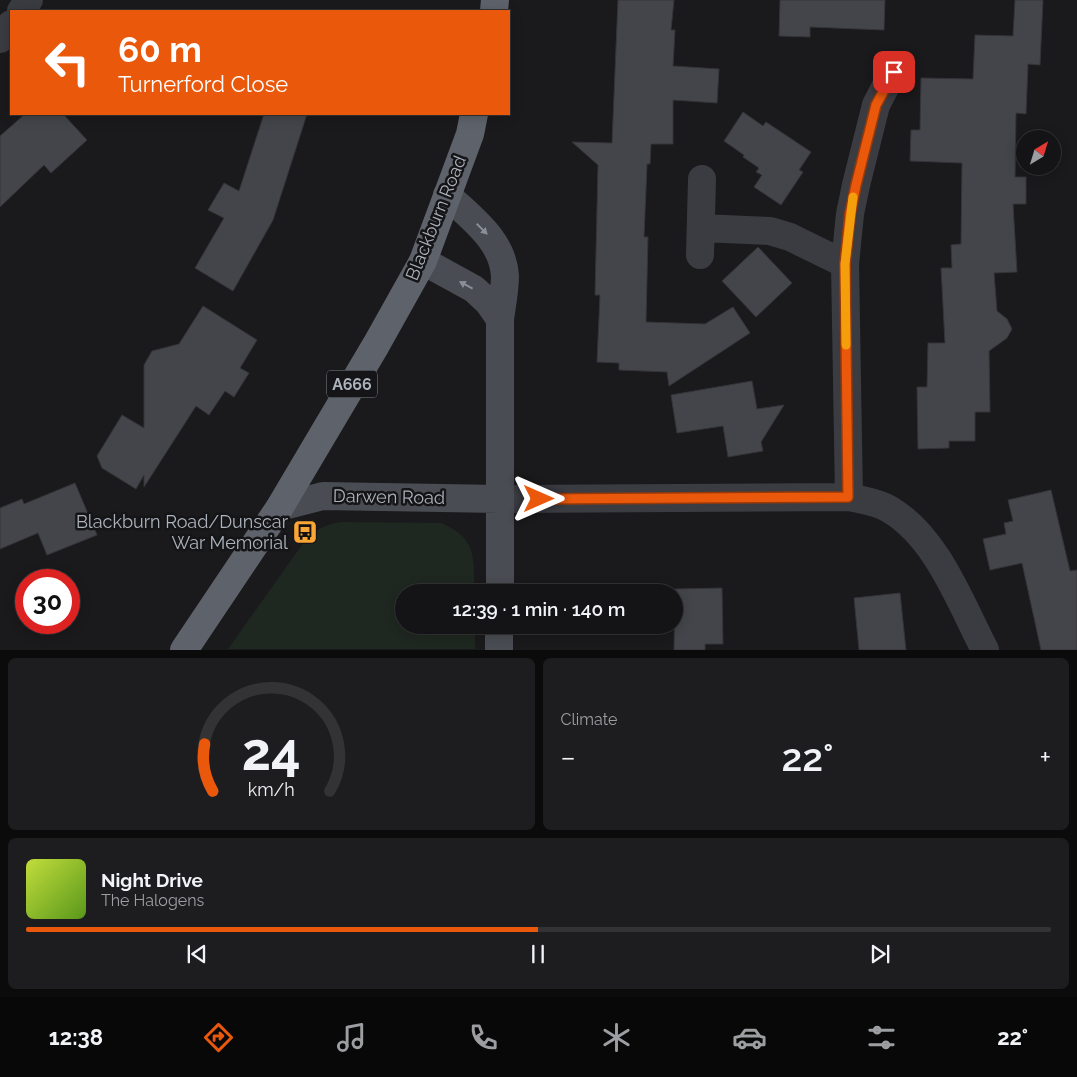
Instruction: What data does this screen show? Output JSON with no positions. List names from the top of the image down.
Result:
{
  "streets": {
    "highway": ["Blackburn Road", "A666"],
    "main road": ["Darwen Road"]
  },
  "crossings": [
    ["Blackburn Road", "Darwen Road"]
  ],
  "places": {
    "bus stop": ["Blackburn Road/Dunscar War Memorial"]
  },
  "north": "top right",
  "page": {
    "turn": ["60 m", "Turnerford Close"],
    "limit": "30",
    "trip": "12:39 · 1 min · 140 m",
    "tile": "Climate",
    "heat": ["−", "22°", "+"],
    "song": ["Night Drive", "The Halogens"],
    "tabs": ["12:38", "22°"],
    "gauge": ["24", "km/h"]
  }
}
